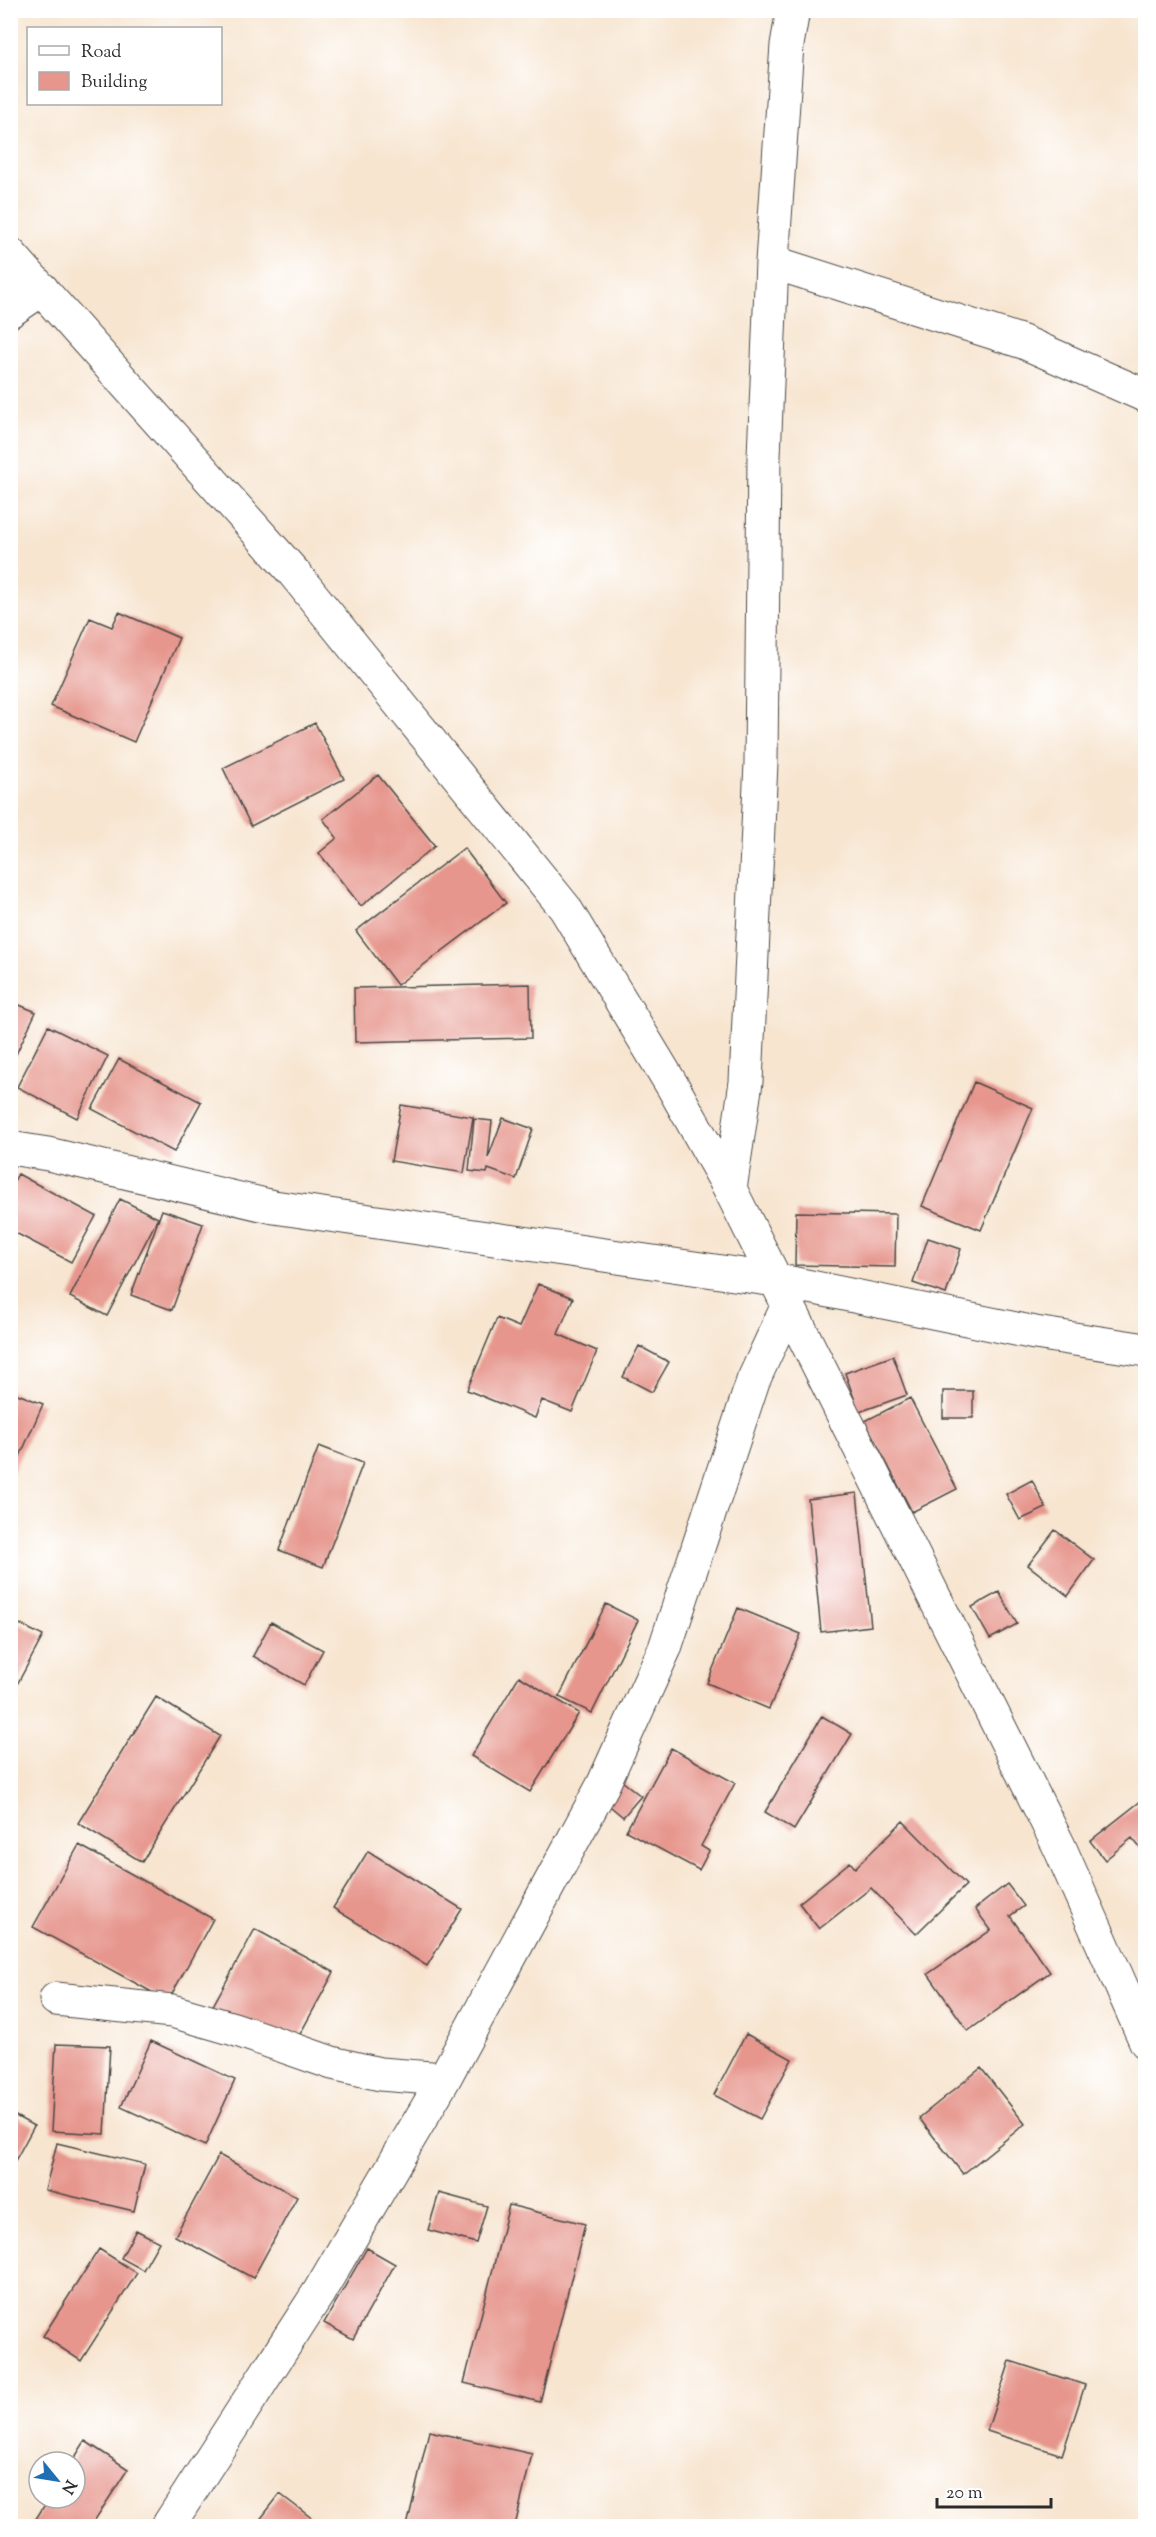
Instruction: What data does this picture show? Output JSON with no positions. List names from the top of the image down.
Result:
{
  "legend": ["Road", "Building"],
  "scale_bar": "20 m",
  "north": "bottom right"
}
